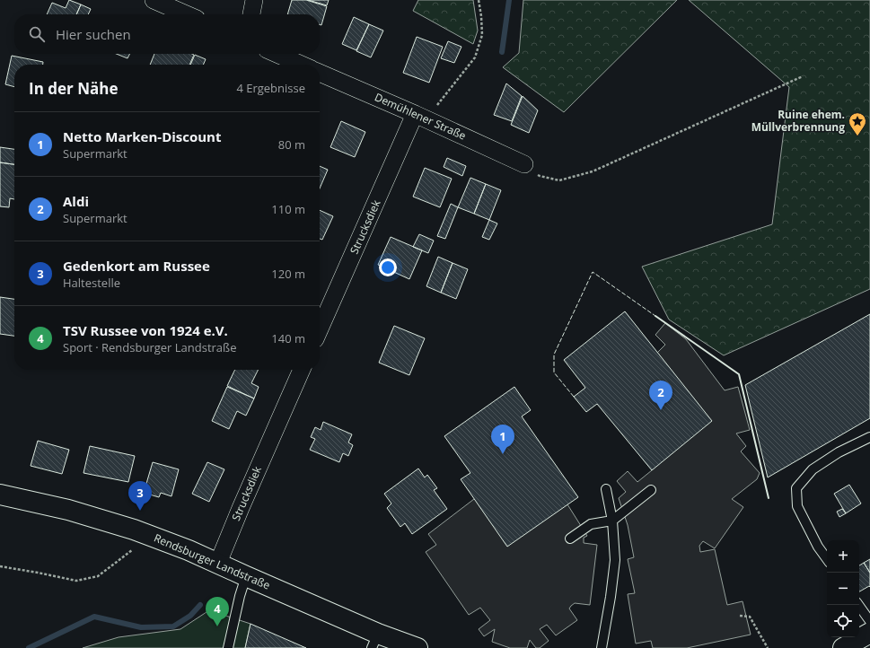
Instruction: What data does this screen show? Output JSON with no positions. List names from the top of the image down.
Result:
{
  "streets": {
    "street": ["Demühlener Straße", "Strucksdiek", "Rendsburger Landstraße"]
  },
  "crossings": [
    ["Demühlener Straße", "Strucksdiek"],
    ["Strucksdiek", "Rendsburger Landstraße"]
  ],
  "places": {
    "place": ["Ruine ehem. Müllverbrennung"]
  },
  "page": {
    "search": "Hier suchen",
    "heading": ["In der Nähe", "4 Ergebnisse"],
    "list": [
      {
        "mark": "1",
        "name": "Netto Marken-Discount",
        "note": "Supermarkt",
        "value": "80 m"
      },
      {
        "mark": "2",
        "name": "Aldi",
        "note": "Supermarkt",
        "value": "110 m"
      },
      {
        "mark": "3",
        "name": "Gedenkort am Russee",
        "note": "Haltestelle",
        "value": "120 m"
      },
      {
        "mark": "4",
        "name": "TSV Russee von 1924 e.V.",
        "note": "Sport · Rendsburger Landstraße",
        "value": "140 m"
      }
    ],
    "pins": [
      "2",
      "1",
      "3",
      "4"
    ],
    "map_buttons": ["+", "−"]
  }
}
